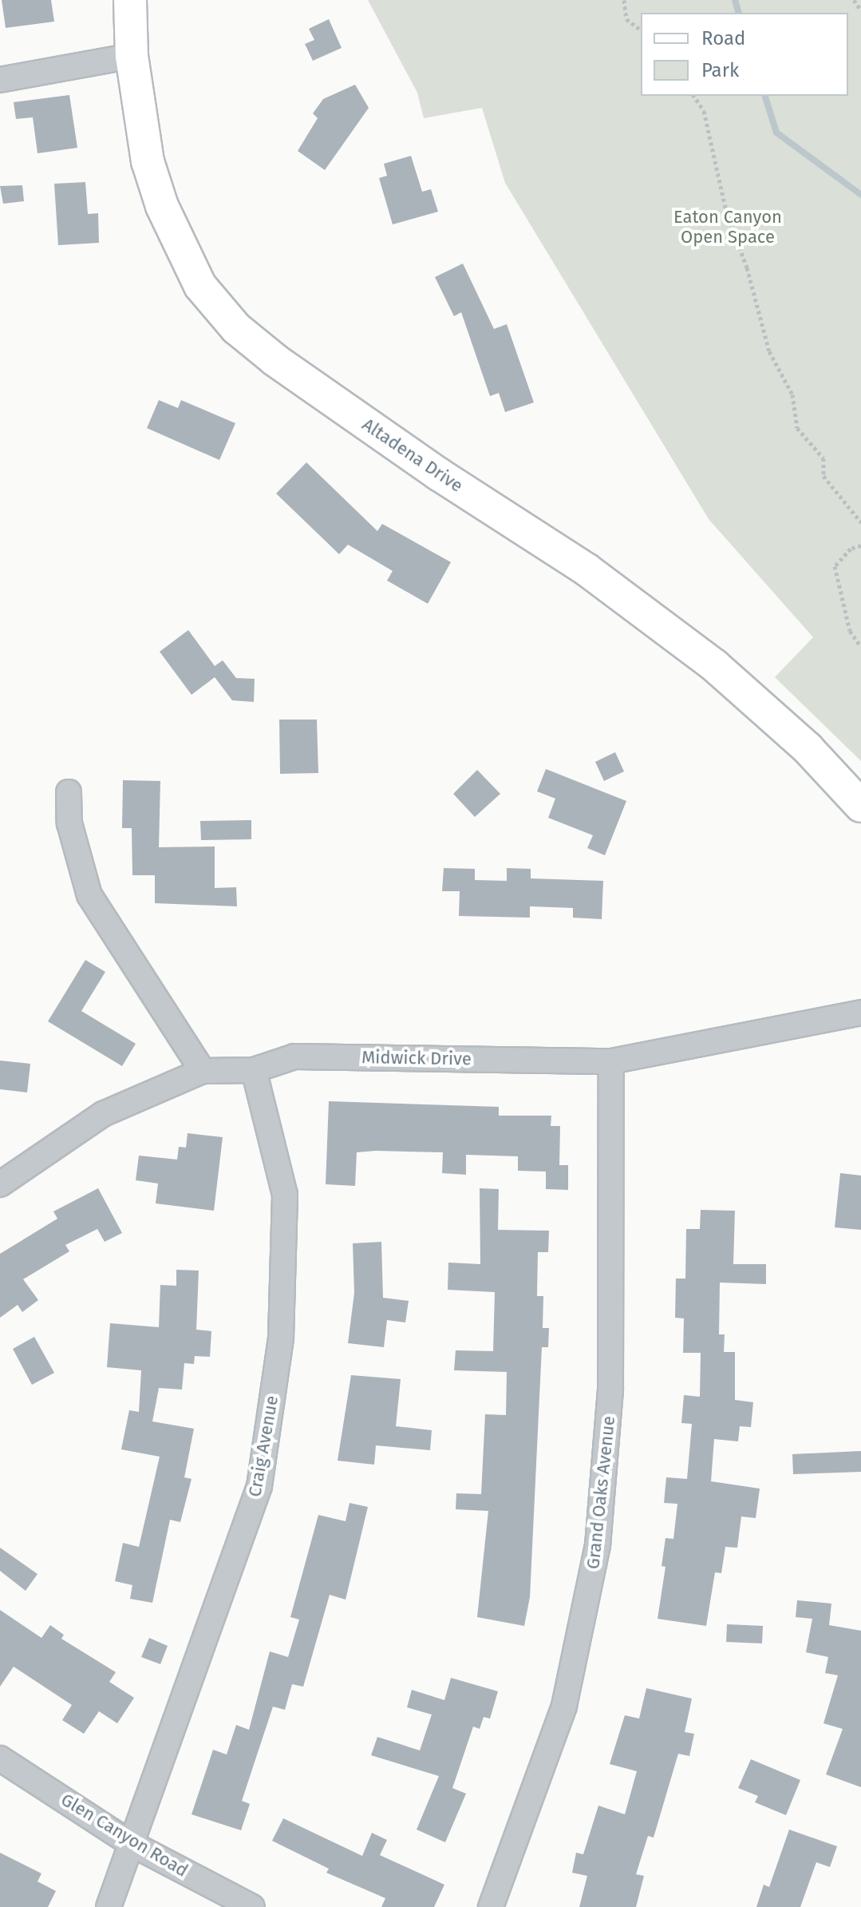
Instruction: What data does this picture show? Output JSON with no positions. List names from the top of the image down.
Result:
{
  "streets": {
    "main road": ["Altadena Drive"],
    "street": [
      "Midwick Drive",
      "Craig Avenue",
      "Grand Oaks Avenue",
      "Glen Canyon Road"
    ]
  },
  "crossings": [
    ["Midwick Drive", "Craig Avenue"],
    ["Midwick Drive", "Grand Oaks Avenue"],
    ["Craig Avenue", "Glen Canyon Road"]
  ],
  "parks": ["Eaton Canyon Open Space"],
  "legend": ["Road", "Park"]
}
